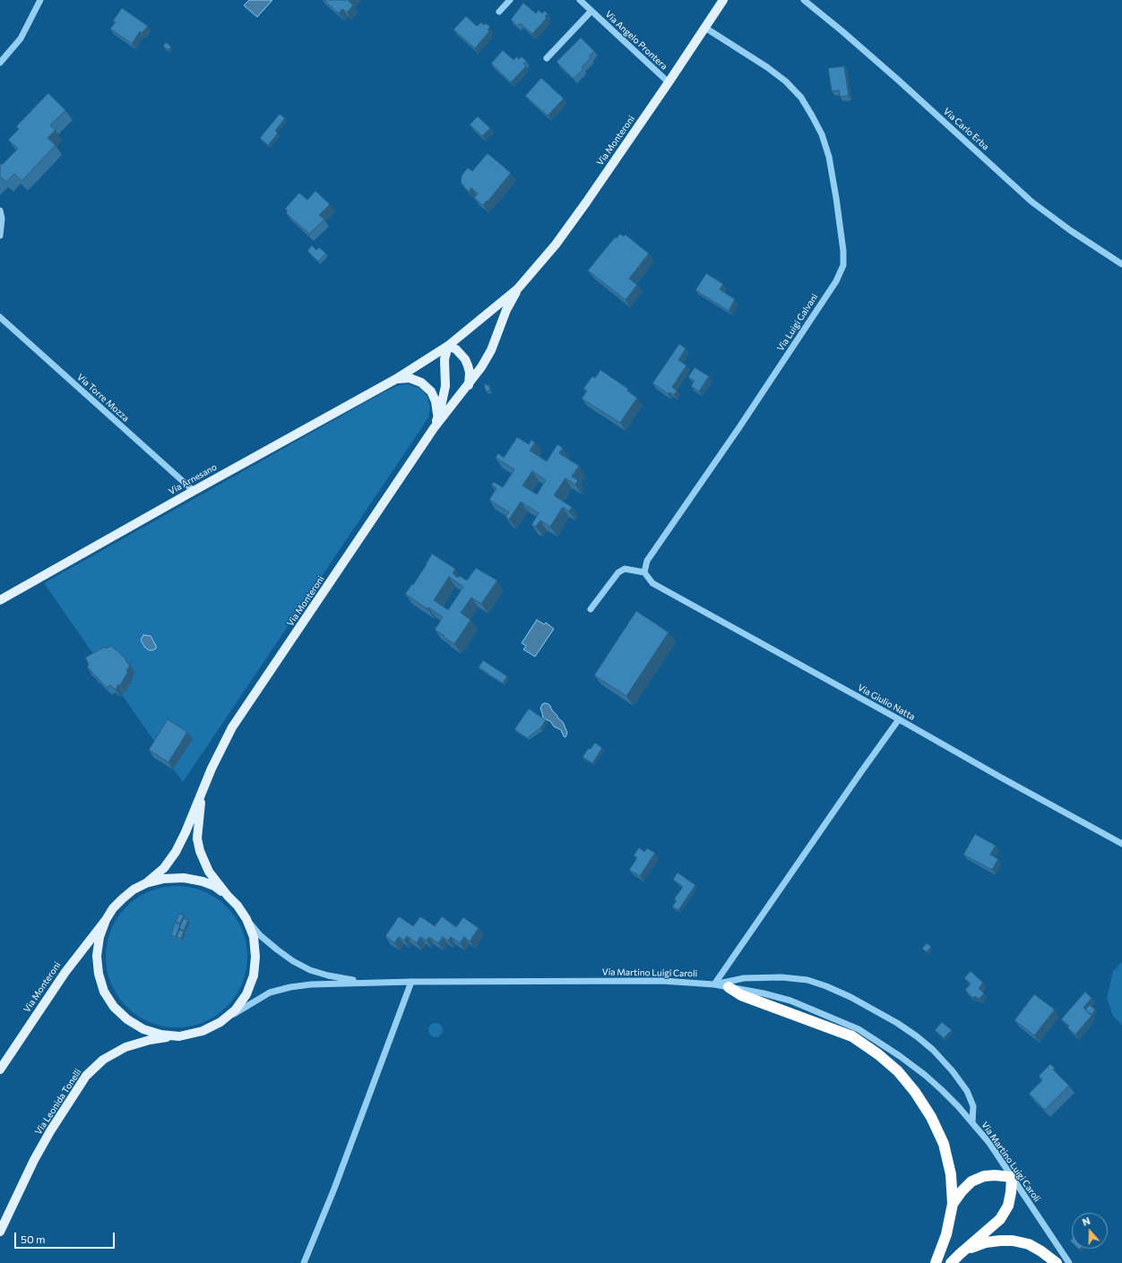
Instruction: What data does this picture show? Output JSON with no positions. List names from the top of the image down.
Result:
{
  "streets": {
    "main road": ["Via Monteroni", "Via Arnesano", "Via Leonida Tonelli"],
    "street": [
      "Via Angelo Prontera",
      "Via Carlo Erba",
      "Via Luigi Galvani",
      "Via Torre Mozza",
      "Via Giulio Natta",
      "Via Martino Luigi Caroli"
    ]
  },
  "crossings": [
    ["Via Angelo Prontera", "Via Monteroni"],
    ["Via Monteroni", "Via Luigi Galvani"],
    ["Via Monteroni", "Via Arnesano"],
    ["Via Monteroni", "Via Martino Luigi Caroli"],
    ["Via Monteroni", "Via Leonida Tonelli"],
    ["Via Luigi Galvani", "Via Giulio Natta"],
    ["Via Torre Mozza", "Via Arnesano"]
  ],
  "scale_bar": "50 m",
  "north": "top"
}
